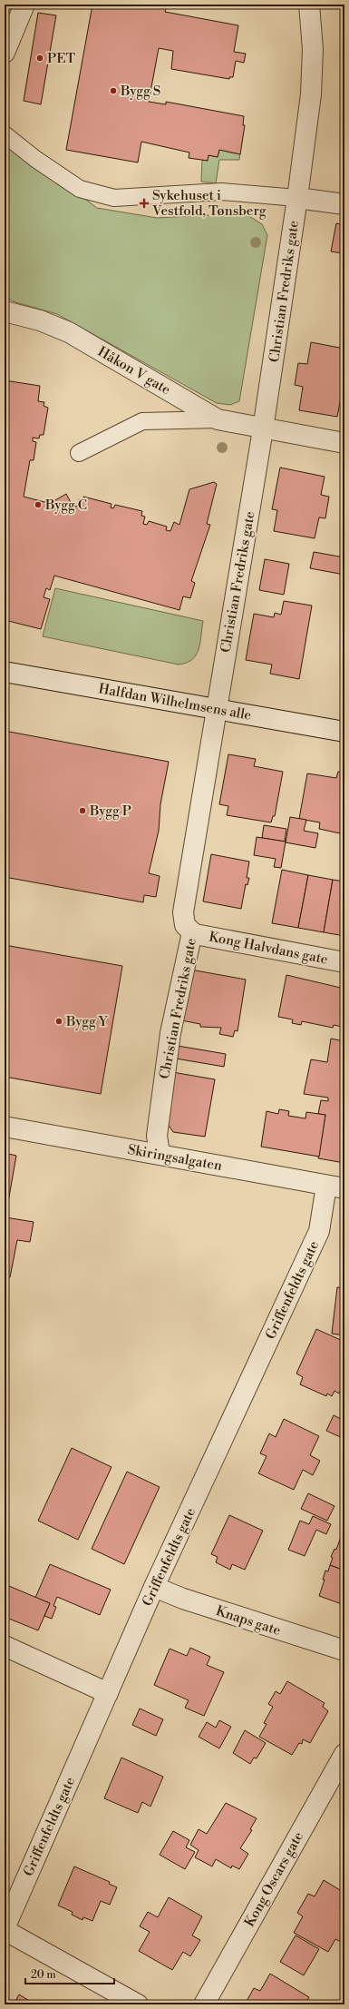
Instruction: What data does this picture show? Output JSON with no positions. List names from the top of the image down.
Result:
{
  "streets": {
    "street": [
      "Christian Fredriks gate",
      "Håkon V gate",
      "Halfdan Wilhelmsens alle",
      "Kong Halvdans gate",
      "Skiringsalgaten",
      "Griffenfeldts gate",
      "Knaps gate",
      "Kong Oscars gate"
    ]
  },
  "crossings": [
    ["Christian Fredriks gate", "Håkon V gate"],
    ["Christian Fredriks gate", "Halfdan Wilhelmsens alle"],
    ["Christian Fredriks gate", "Kong Halvdans gate"],
    ["Christian Fredriks gate", "Skiringsalgaten"],
    ["Skiringsalgaten", "Griffenfeldts gate"],
    ["Griffenfeldts gate", "Knaps gate"]
  ],
  "places": {
    "other": [
      "PET",
      "Bygg S",
      "Bygg C",
      "Bygg P",
      "Bygg Y"
    ],
    "health": ["Sykehuset i Vestfold, Tønsberg"]
  },
  "scale_bar": "20 m"
}
